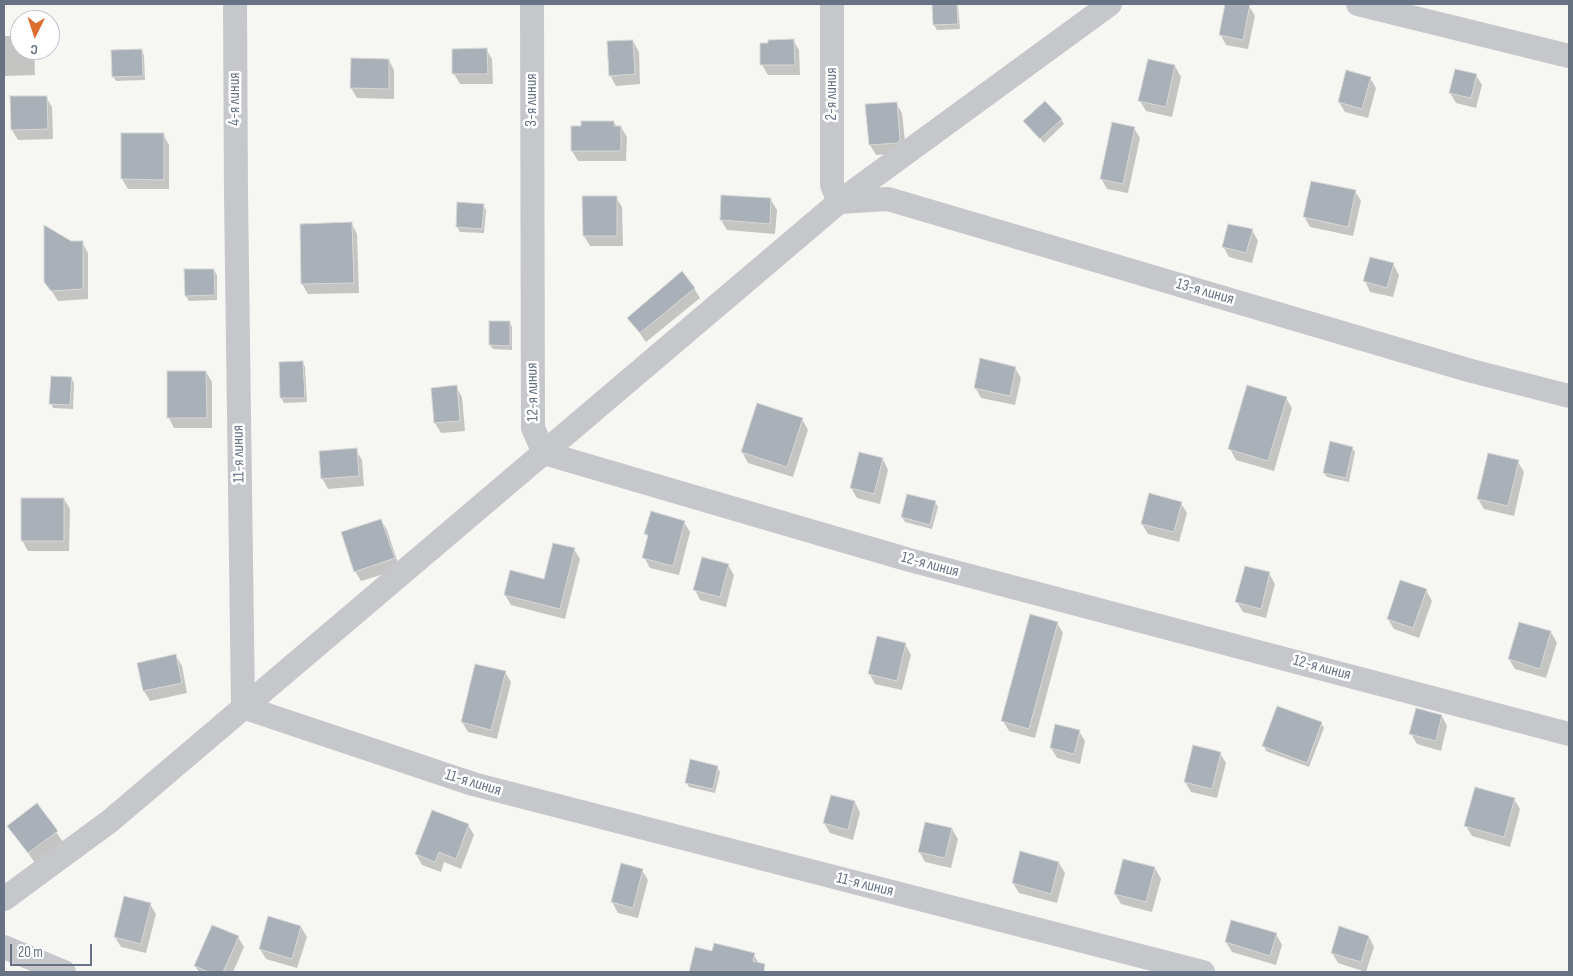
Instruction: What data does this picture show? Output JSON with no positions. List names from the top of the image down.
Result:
{
  "streets": {
    "street": [
      "2-я линия",
      "4-я линия",
      "3-я линия",
      "13-я линия",
      "12-я линия",
      "11-я линия"
    ]
  },
  "crossings": [
    ["2-я линия", "13-я линия"],
    ["4-я линия", "11-я линия"],
    ["3-я линия", "12-я линия"]
  ],
  "scale_bar": "20 m",
  "north": "bottom"
}
